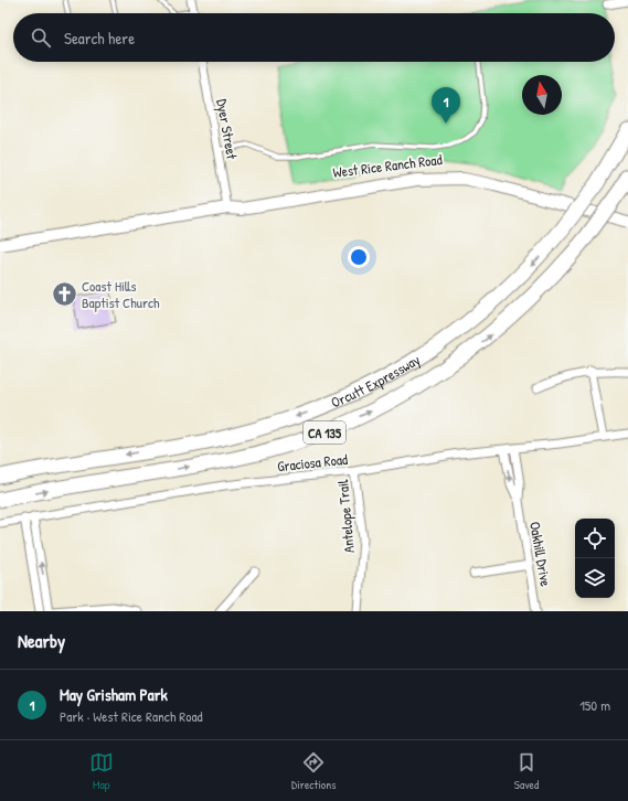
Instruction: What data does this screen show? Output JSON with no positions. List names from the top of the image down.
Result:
{
  "streets": {
    "highway": ["Orcutt Expressway", "CA 135"],
    "main road": ["West Rice Ranch Road"],
    "street": [
      "Dyer Street",
      "Graciosa Road",
      "Antelope Trail",
      "Oakhill Drive"
    ]
  },
  "crossings": [
    ["Dyer Street", "West Rice Ranch Road"],
    ["Graciosa Road", "Antelope Trail"],
    ["Graciosa Road", "Oakhill Drive"]
  ],
  "places": {
    "church": ["Coast Hills Baptist Church"]
  },
  "north": "top",
  "page": {
    "search": "Search here",
    "pins": "1",
    "heading": "Nearby",
    "list": [
      {
        "mark": "1",
        "name": "May Grisham Park",
        "note": "Park · West Rice Ranch Road",
        "value": "150 m"
      }
    ],
    "nav": ["Map", "Directions", "Saved"]
  }
}
